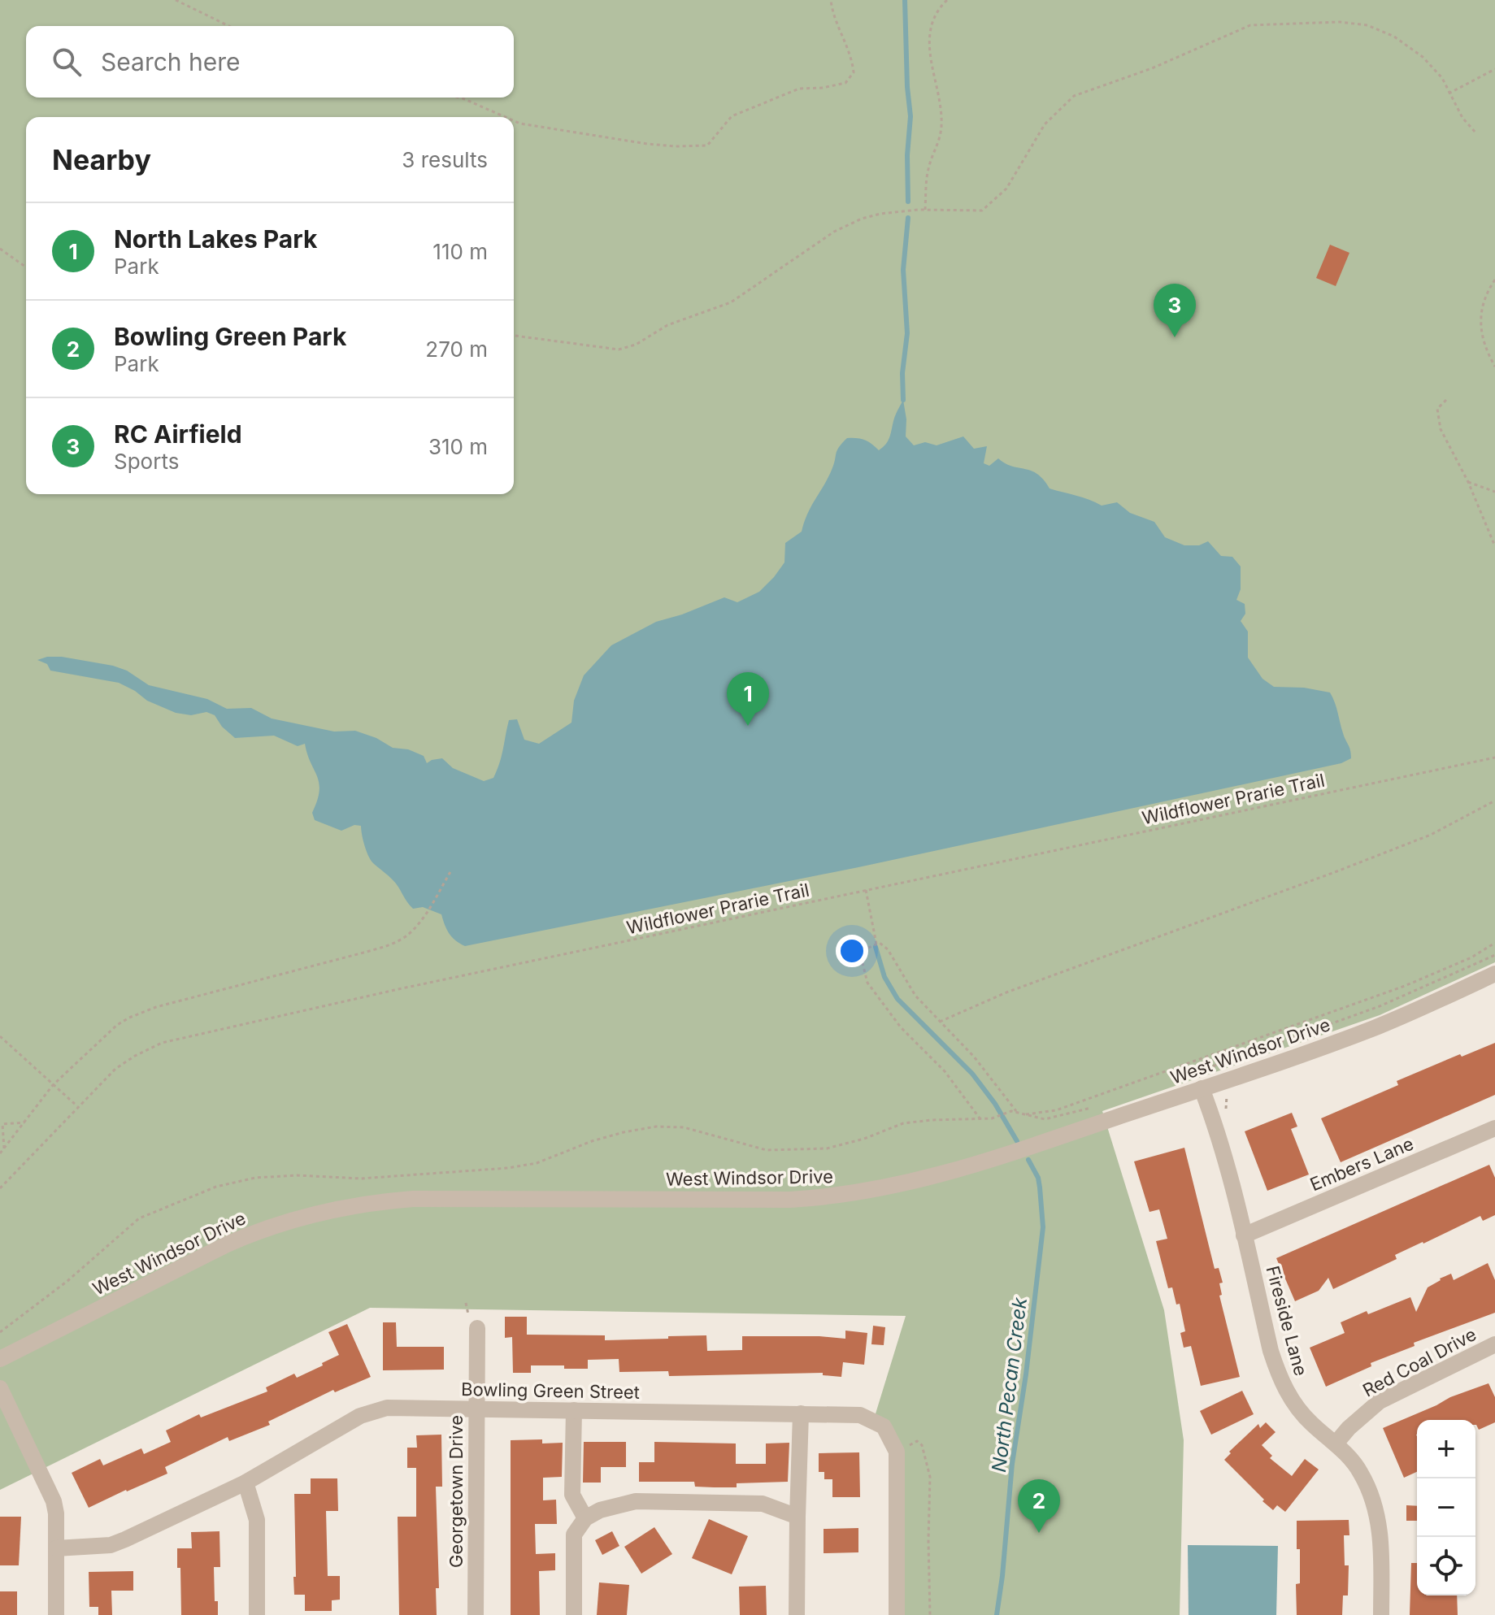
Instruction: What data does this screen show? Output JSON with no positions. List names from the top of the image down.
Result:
{
  "streets": {
    "street": [
      "West Windsor Drive",
      "Embers Lane",
      "Fireside Lane",
      "Red Coal Drive",
      "Bowling Green Street",
      "Georgetown Drive"
    ],
    "path": ["Wildflower Prarie Trail"]
  },
  "crossings": [
    ["West Windsor Drive", "Fireside Lane"],
    ["Embers Lane", "Fireside Lane"],
    ["Fireside Lane", "Red Coal Drive"],
    ["Bowling Green Street", "Georgetown Drive"]
  ],
  "water": ["North Pecan Creek"],
  "page": {
    "search": "Search here",
    "heading": ["Nearby", "3 results"],
    "list": [
      {
        "mark": "1",
        "name": "North Lakes Park",
        "note": "Park",
        "value": "110 m"
      },
      {
        "mark": "2",
        "name": "Bowling Green Park",
        "note": "Park",
        "value": "270 m"
      },
      {
        "mark": "3",
        "name": "RC Airfield",
        "note": "Sports",
        "value": "310 m"
      }
    ],
    "pins": ["3", "1", "2"],
    "map_buttons": ["+", "−"]
  }
}
